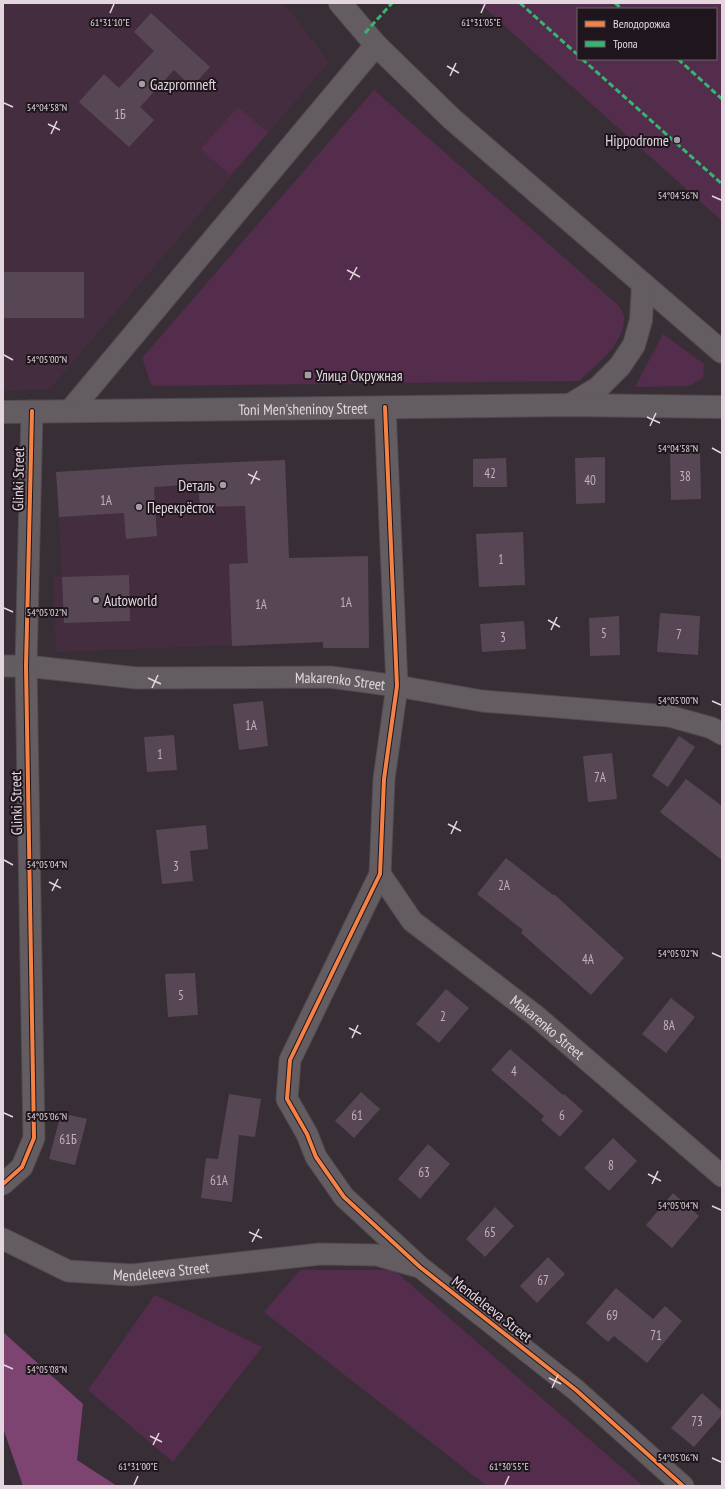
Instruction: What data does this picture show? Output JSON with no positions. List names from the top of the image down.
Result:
{
  "streets": {
    "street": [
      "Toni Men'sheninoy Street",
      "Glinki Street",
      "Makarenko Street",
      "Mendeleeva Street"
    ]
  },
  "crossings": [
    ["Toni Men'sheninoy Street", "Glinki Street"],
    ["Glinki Street", "Makarenko Street"],
    ["Makarenko Street", "Mendeleeva Street"]
  ],
  "places": {
    "other": [
      "Gazpromneft",
      "Hippodrome",
      "Dеталь",
      "Перекрёсток",
      "Autoworld"
    ],
    "transit": ["Улица Окружная"]
  },
  "house_numbers": [
    "1Б",
    "42",
    "38",
    "40",
    "1А",
    "1",
    "1А",
    "1А",
    "5",
    "7",
    "3",
    "1А",
    "1",
    "7А",
    "3",
    "2А",
    "4А",
    "5",
    "2",
    "8А",
    "4",
    "61",
    "6",
    "61Б",
    "8",
    "63",
    "61А",
    "65",
    "67",
    "69",
    "71",
    "73"
  ],
  "legend": ["Велодорожка", "Тропа"],
  "coordinates": [
    "61°31'10\"E",
    "61°31'05\"E",
    "54°04'58\"N",
    "54°04'56\"N",
    "54°05'00\"N",
    "54°05'02\"N",
    "54°05'04\"N",
    "54°05'06\"N",
    "54°05'08\"N",
    "61°31'00\"E",
    "61°30'55\"E"
  ]
}
